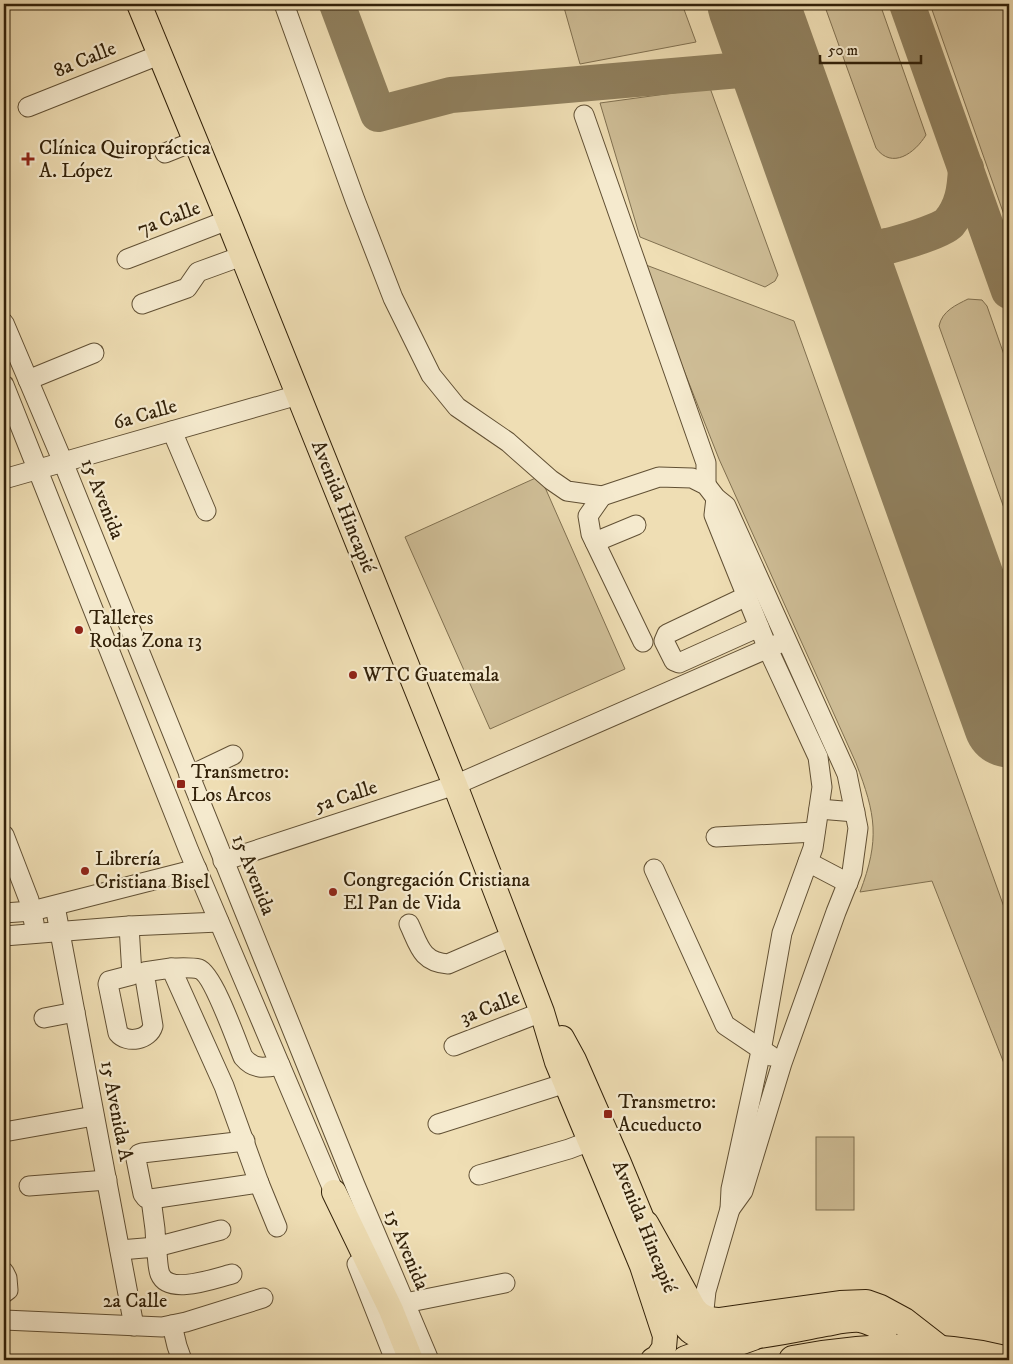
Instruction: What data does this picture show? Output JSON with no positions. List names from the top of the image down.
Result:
{
  "streets": {
    "main road": ["Avenida Hincapié"],
    "street": [
      "8a Calle",
      "7a Calle",
      "6a Calle",
      "15 Avenida",
      "5a Calle",
      "3a Calle",
      "15 Avenida A",
      "2a Calle"
    ]
  },
  "crossings": [
    ["8a Calle", "Avenida Hincapié"],
    ["7a Calle", "Avenida Hincapié"],
    ["6a Calle", "15 Avenida"],
    ["6a Calle", "Avenida Hincapié"],
    ["15 Avenida", "5a Calle"],
    ["Avenida Hincapié", "5a Calle"],
    ["Avenida Hincapié", "3a Calle"],
    ["15 Avenida A", "2a Calle"]
  ],
  "places": {
    "health": ["Clínica Quiropráctica A. López"],
    "other": [
      "Talleres Rodas Zona 13",
      "WTC Guatemala",
      "Librería Cristiana Bisel",
      "Congregación Cristiana El Pan de Vida"
    ],
    "transit": ["Transmetro: Los Arcos", "Transmetro: Acueducto"]
  },
  "scale_bar": "50 m"
}
